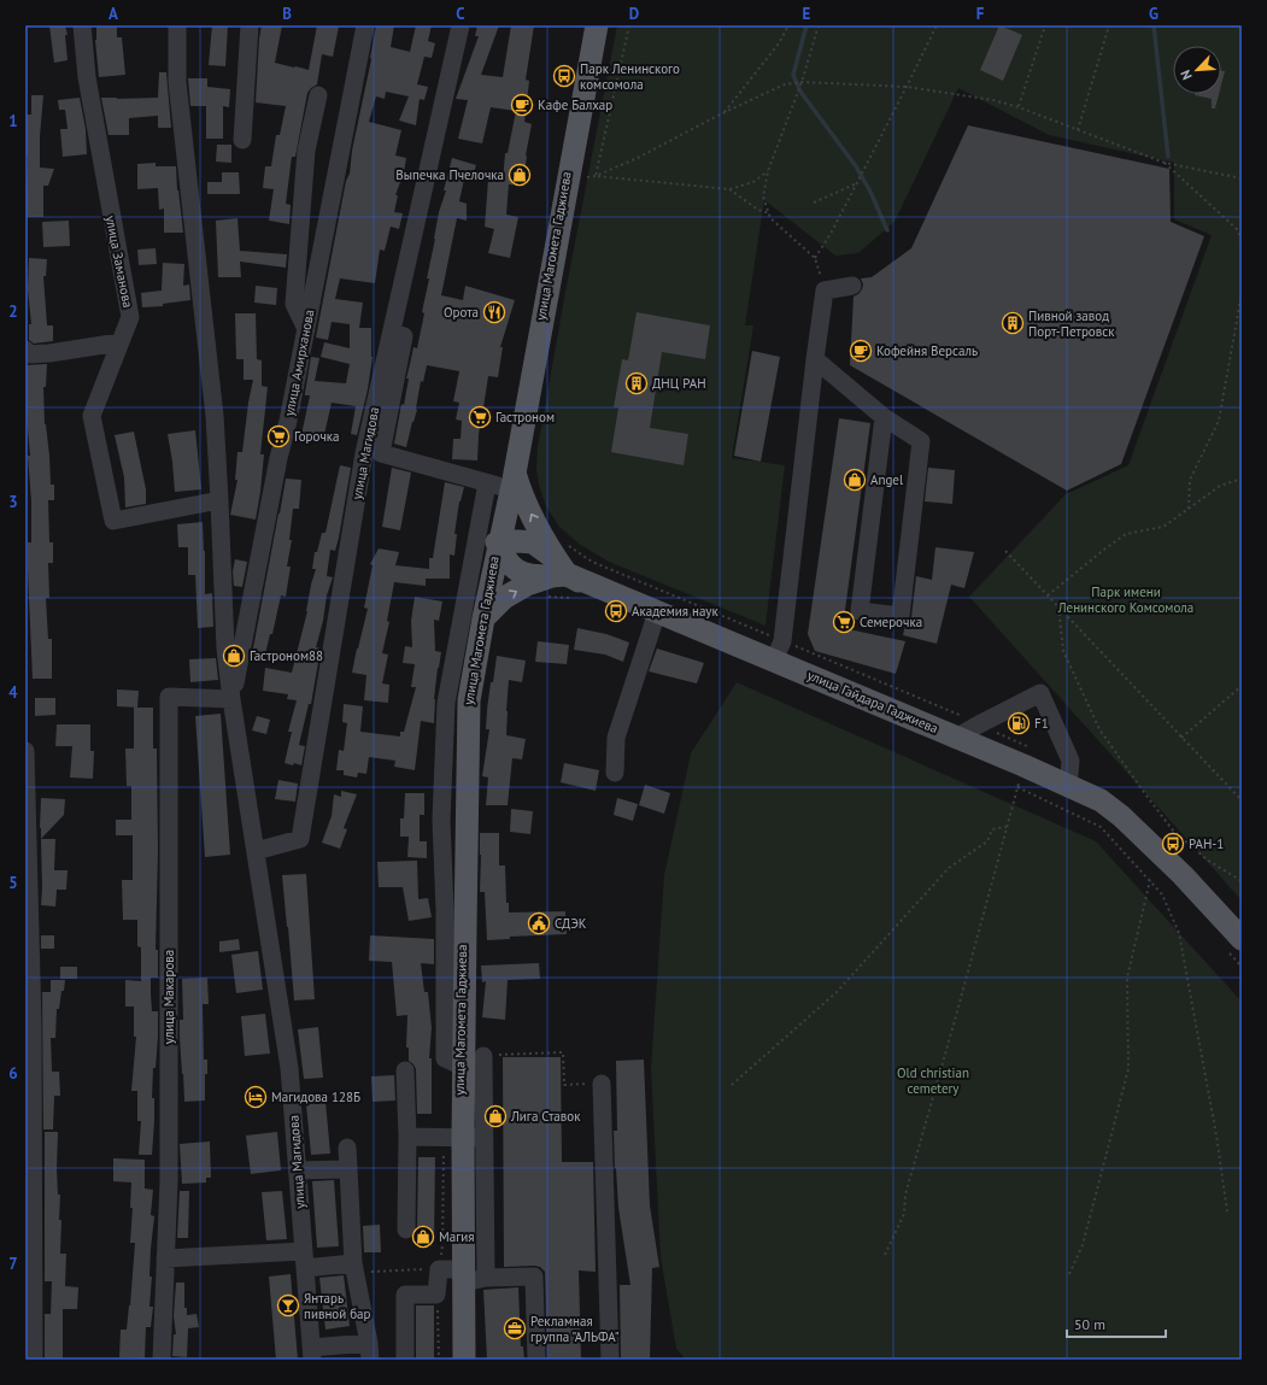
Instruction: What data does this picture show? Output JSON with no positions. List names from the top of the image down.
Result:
{
  "streets": {
    "main road": ["улица Магомета Гаджиева", "улица Гайдара Гаджиева"],
    "street": [
      "улица Заманова",
      "улица Амирханова",
      "улица Магидова",
      "улица Макарова"
    ]
  },
  "crossings": [
    ["улица Магомета Гаджиева", "улица Гайдара Гаджиева"],
    ["улица Заманова", "улица Магидова"],
    ["улица Амирханова", "улица Магидова"],
    ["улица Амирханова", "улица Макарова"],
    ["улица Магидова", "улица Макарова"]
  ],
  "parks": ["Парк имени Ленинского Комсомола", "Old сhristian cemetery"],
  "places": {
    "bus stop": ["Парк Ленинского комсомола", "Академия наук", "РАН-1"],
    "cafe": ["Кафе Балхар", "Кофейня Версаль"],
    "shop": [
      "Выпечка Пчелочка",
      "Angel",
      "Гастроном88",
      "Лига Ставок",
      "Магия"
    ],
    "restaurant": ["Орота"],
    "building": ["Пивной завод Порт-Петровск", "ДНЦ РАН"],
    "supermarket": ["Гастроном", "Горочка", "Семерочка"],
    "fuel station": ["F1"],
    "public building": ["СДЭК"],
    "hotel": ["Магидова 128Б"],
    "bar": ["Янтарь пивной бар"],
    "office": ["Рекламная группа \"АЛЬФА\""]
  },
  "scale_bar": "50 m",
  "north": "bottom left",
  "grid": {
    "columns": [
      "A",
      "B",
      "C",
      "D",
      "E",
      "F",
      "G"
    ],
    "rows": [
      "1",
      "2",
      "3",
      "4",
      "5",
      "6",
      "7"
    ]
  }
}
